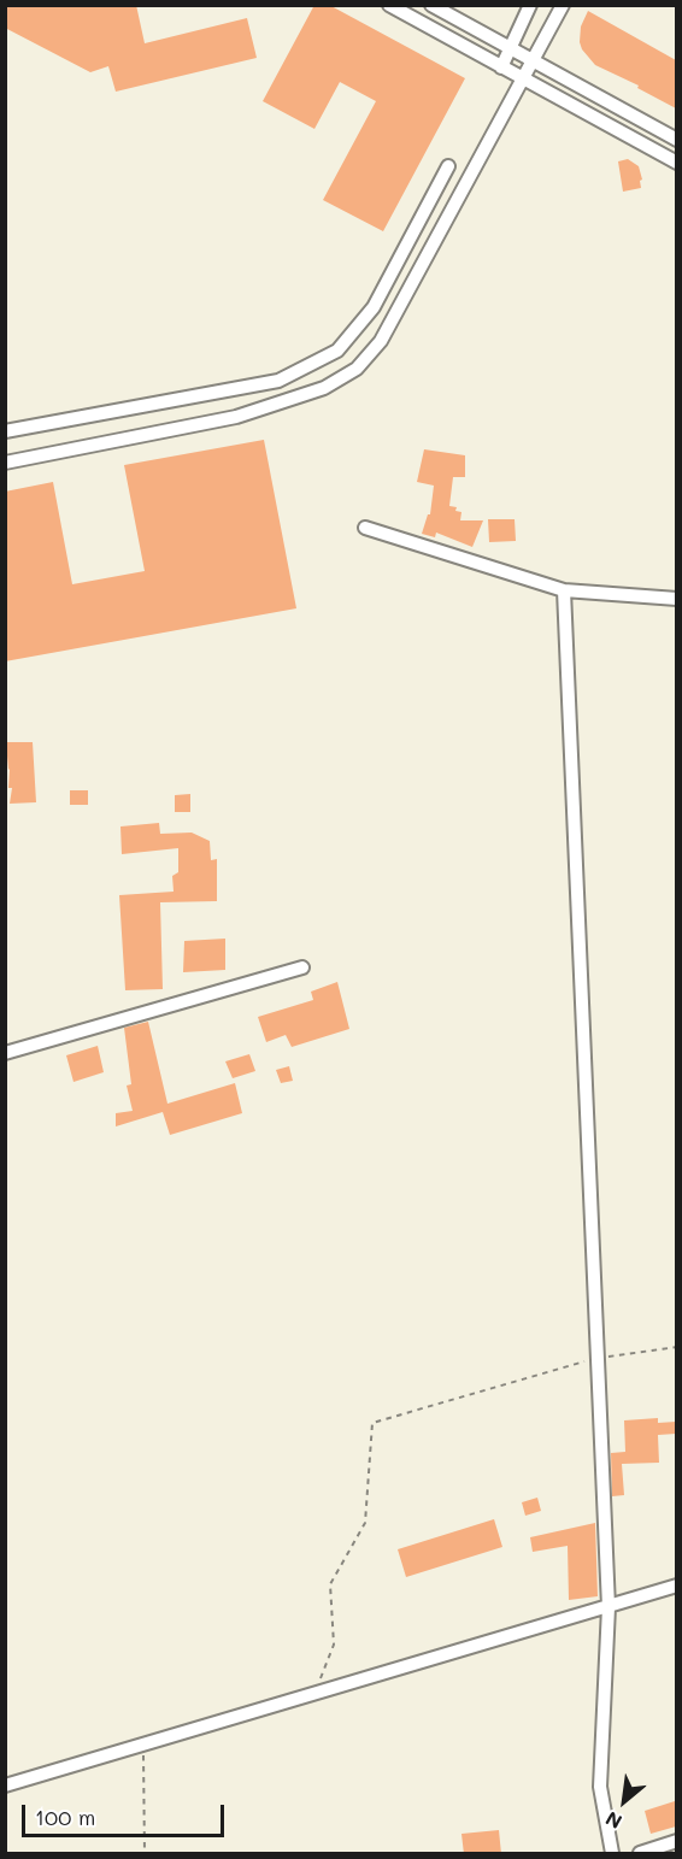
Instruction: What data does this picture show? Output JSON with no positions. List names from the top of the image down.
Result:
{
  "scale_bar": "100 m",
  "north": "bottom left"
}
